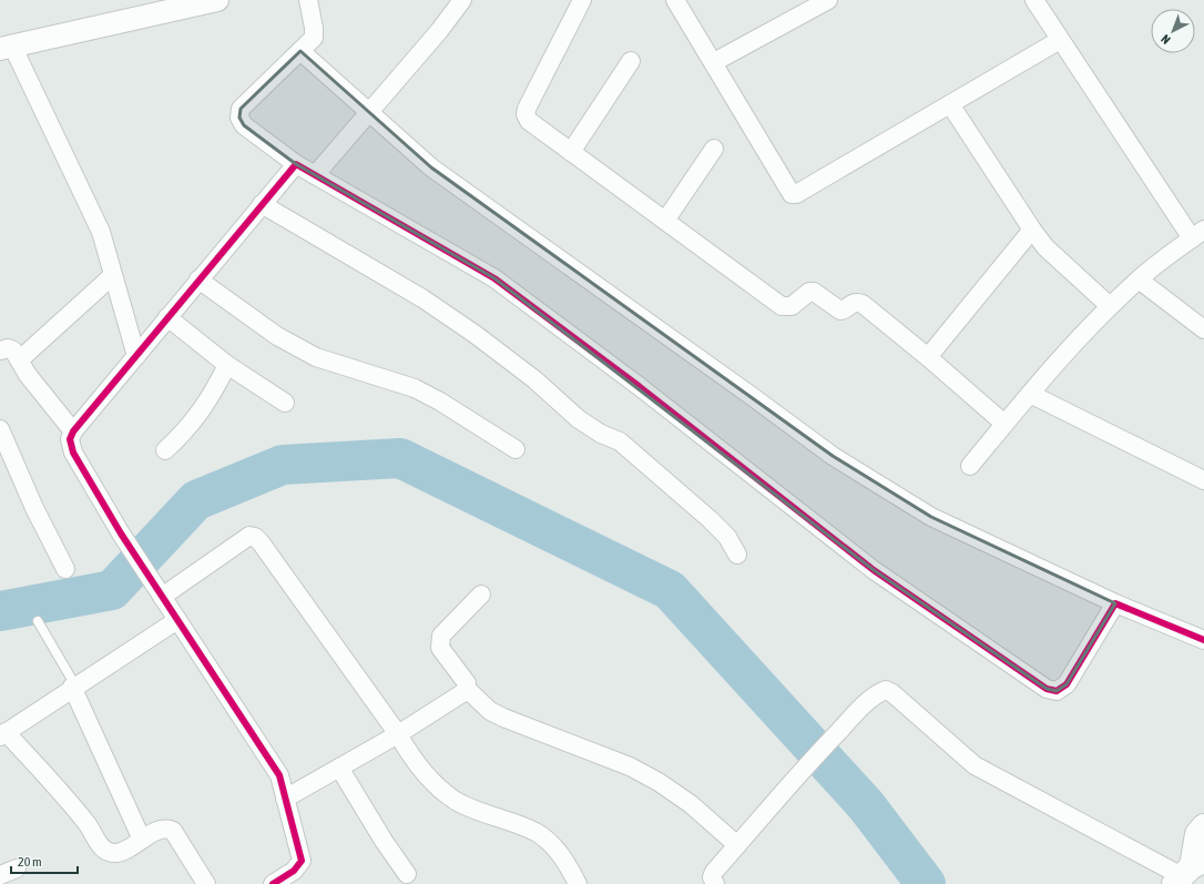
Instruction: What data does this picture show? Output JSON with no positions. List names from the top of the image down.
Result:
{
  "scale_bar": "20 m",
  "north": "bottom left"
}
